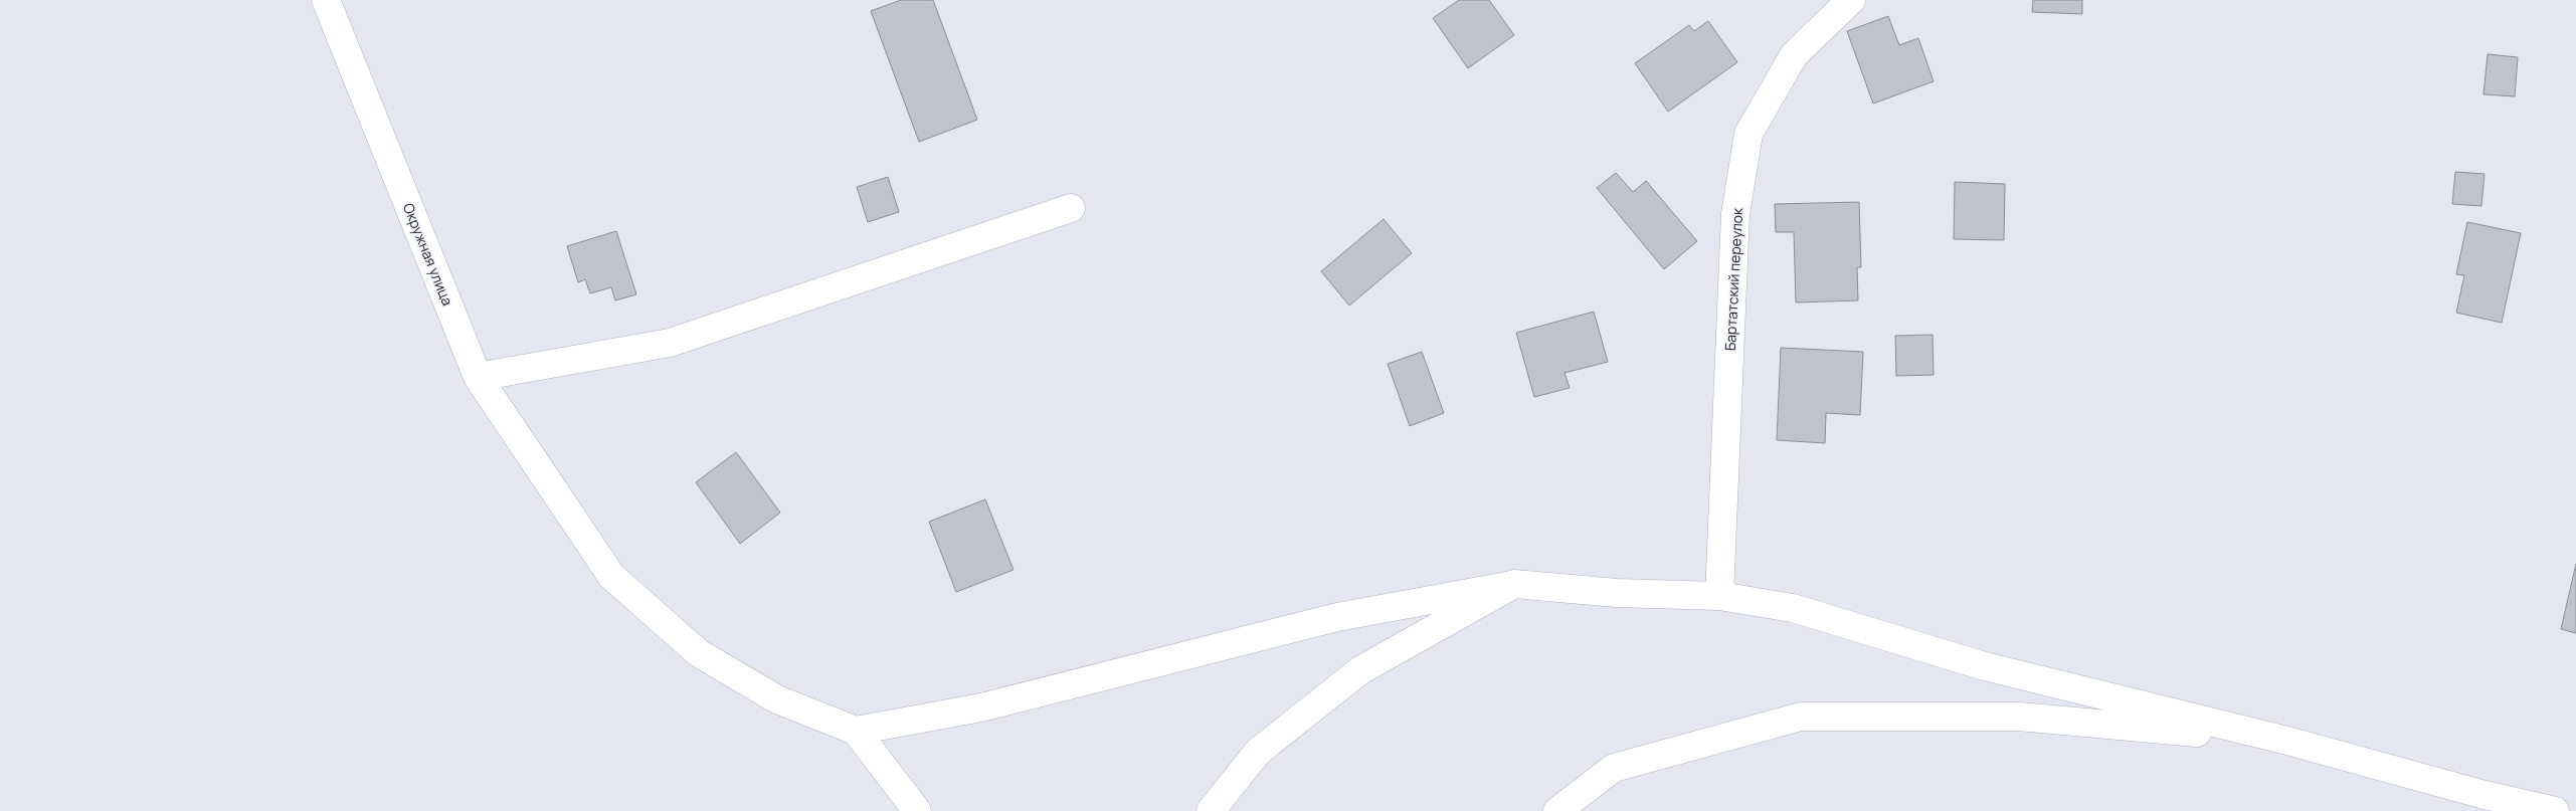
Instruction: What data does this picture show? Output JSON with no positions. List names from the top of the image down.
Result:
{
  "streets": {
    "street": ["Окружная улица", "Бартатский переулок"]
  }
}
